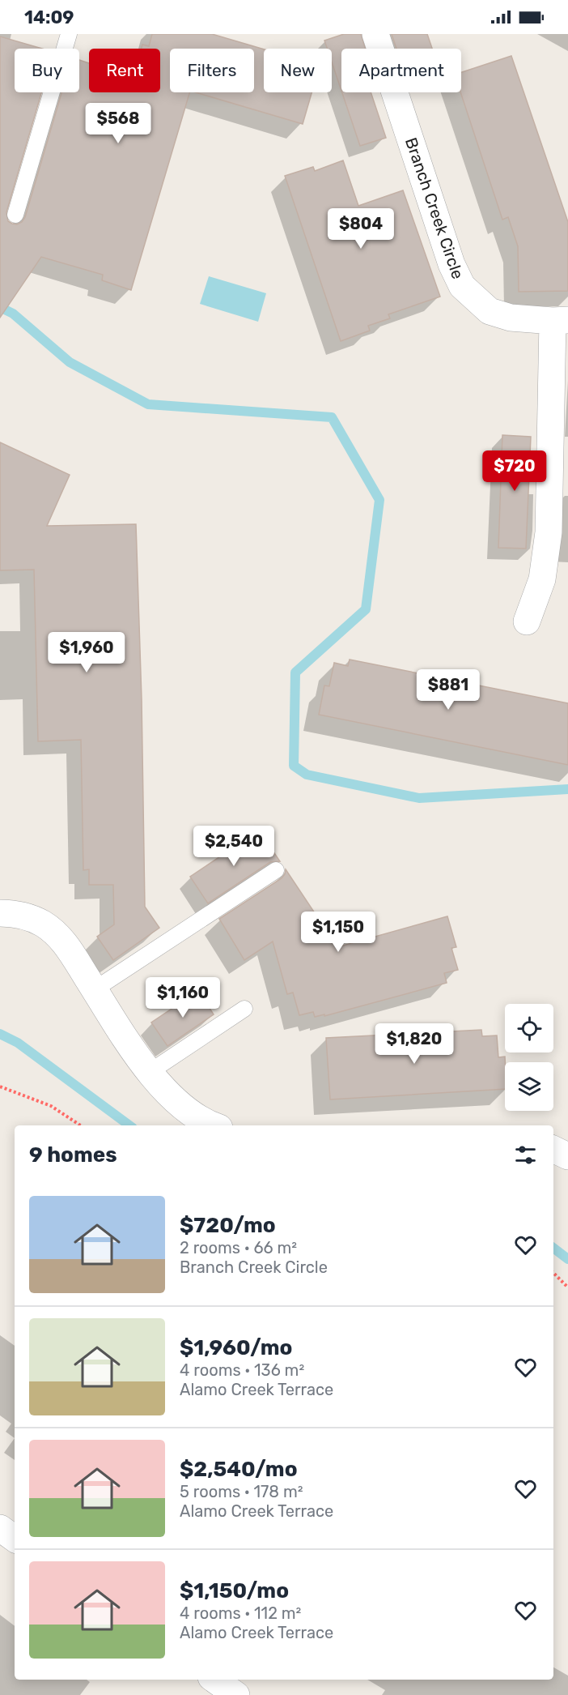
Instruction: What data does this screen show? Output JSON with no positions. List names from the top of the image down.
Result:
{
  "streets": {
    "street": ["Branch Creek Circle"]
  },
  "page": {
    "status": "14:09",
    "chip": [
      "Buy",
      "Rent",
      "Filters",
      "New",
      "Apartment"
    ],
    "price": [
      "$568",
      "$804",
      "$720",
      "$1,960",
      "$881",
      "$2,540",
      "$1,150",
      "$1,160",
      "$1,820"
    ],
    "heading": "9 homes",
    "list": [
      {
        "name": "$720/mo",
        "note": "2 rooms · 66 m² · Branch Creek Circle"
      },
      {
        "name": "$1,960/mo",
        "note": "4 rooms · 136 m² · Alamo Creek Terrace"
      },
      {
        "name": "$2,540/mo",
        "note": "5 rooms · 178 m² · Alamo Creek Terrace"
      },
      {
        "name": "$1,150/mo",
        "note": "4 rooms · 112 m² · Alamo Creek Terrace"
      }
    ]
  }
}
